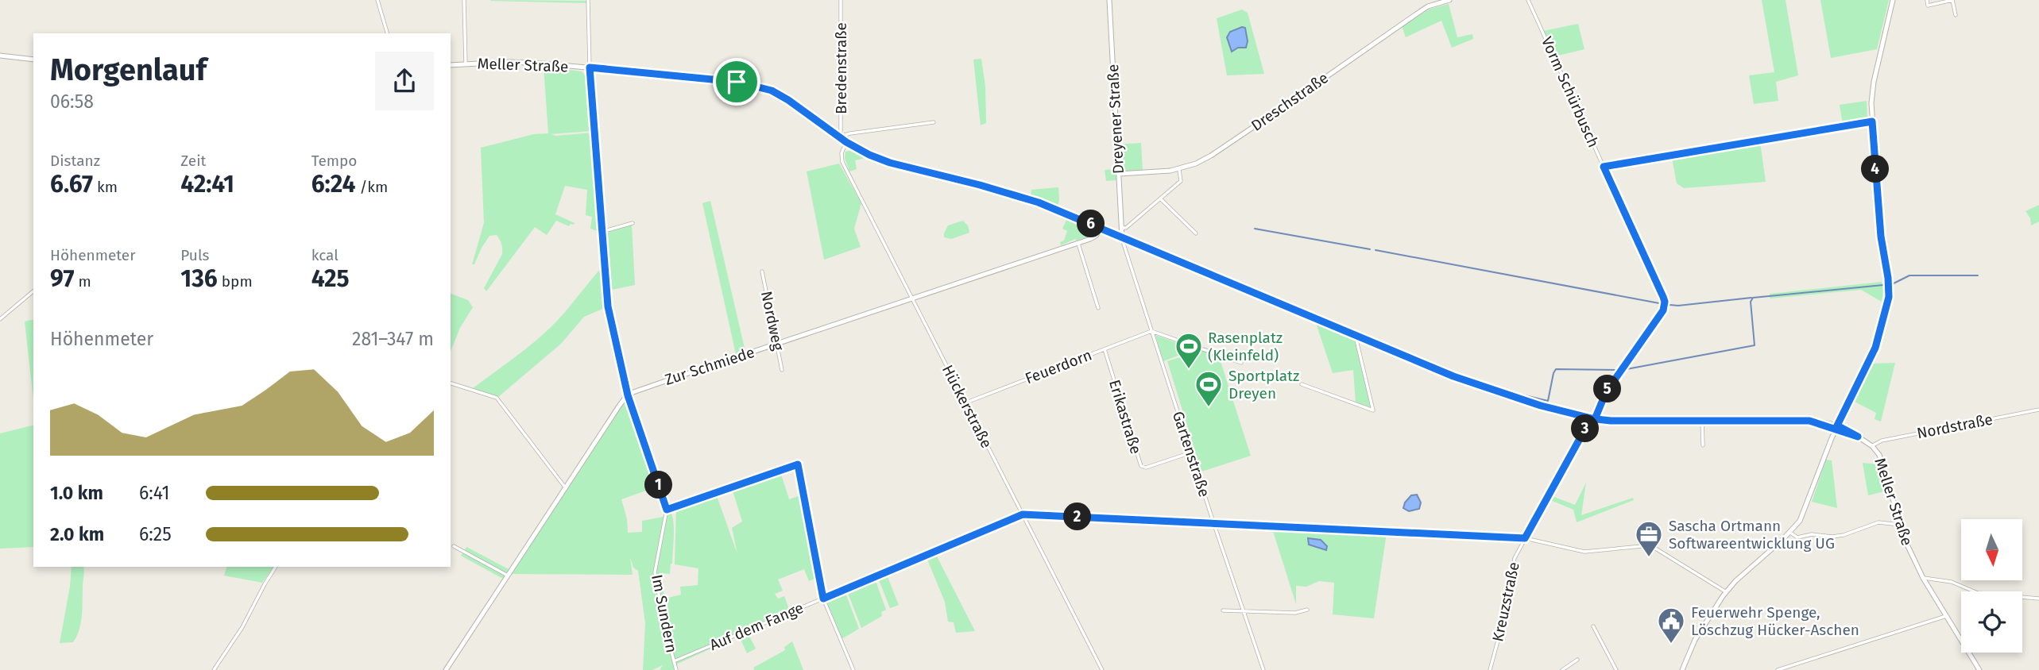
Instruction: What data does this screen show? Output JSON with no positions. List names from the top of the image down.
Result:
{
  "streets": {
    "main road": [
      "Meller Straße",
      "Dreschstraße",
      "Dreyener Straße",
      "Zur Schmiede"
    ],
    "street": [
      "Bredenstraße",
      "Vorm Schürbusch",
      "Nordweg",
      "Feuerdorn",
      "Hückerstraße",
      "Erikastraße",
      "Nordstraße",
      "Gartenstraße",
      "Kreuzstraße",
      "Im Sundern",
      "Auf dem Fange"
    ]
  },
  "crossings": [
    ["Meller Straße", "Bredenstraße"],
    ["Meller Straße", "Vorm Schürbusch"],
    ["Meller Straße", "Dreyener Straße"],
    ["Meller Straße", "Zur Schmiede"],
    ["Meller Straße", "Hückerstraße"],
    ["Meller Straße", "Nordstraße"],
    ["Meller Straße", "Gartenstraße"],
    ["Meller Straße", "Kreuzstraße"],
    ["Meller Straße", "Im Sundern"],
    ["Vorm Schürbusch", "Kreuzstraße"],
    ["Dreschstraße", "Dreyener Straße"],
    ["Dreyener Straße", "Gartenstraße"],
    ["Nordweg", "Zur Schmiede"],
    ["Zur Schmiede", "Hückerstraße"],
    ["Zur Schmiede", "Im Sundern"],
    ["Feuerdorn", "Hückerstraße"],
    ["Feuerdorn", "Erikastraße"],
    ["Feuerdorn", "Gartenstraße"],
    ["Hückerstraße", "Auf dem Fange"],
    ["Erikastraße", "Gartenstraße"],
    ["Im Sundern", "Auf dem Fange"]
  ],
  "places": {
    "sports": ["Rasenplatz (Kleinfeld)", "Sportplatz Dreyen"],
    "office": ["Sascha Ortmann Softwareentwicklung UG"],
    "public building": ["Feuerwehr Spenge, Löschzug Hücker-Aschen"]
  },
  "north": "bottom",
  "page": {
    "heading": ["Morgenlauf", "06:58"],
    "stats": [
      ["Distanz", "6.67 km"],
      ["Zeit", "42:41"],
      ["Tempo", "6:24 /km"],
      ["Höhenmeter", "97 m"],
      ["Puls", "136 bpm"],
      ["kcal", "425"]
    ],
    "pins": [
      "4",
      "6",
      "5",
      "3",
      "1",
      "2"
    ],
    "chart": ["Höhenmeter", "281–347 m"],
    "list": [
      {
        "name": "1.0 km",
        "note": "6:41"
      },
      {
        "name": "2.0 km",
        "note": "6:25"
      }
    ]
  }
}
